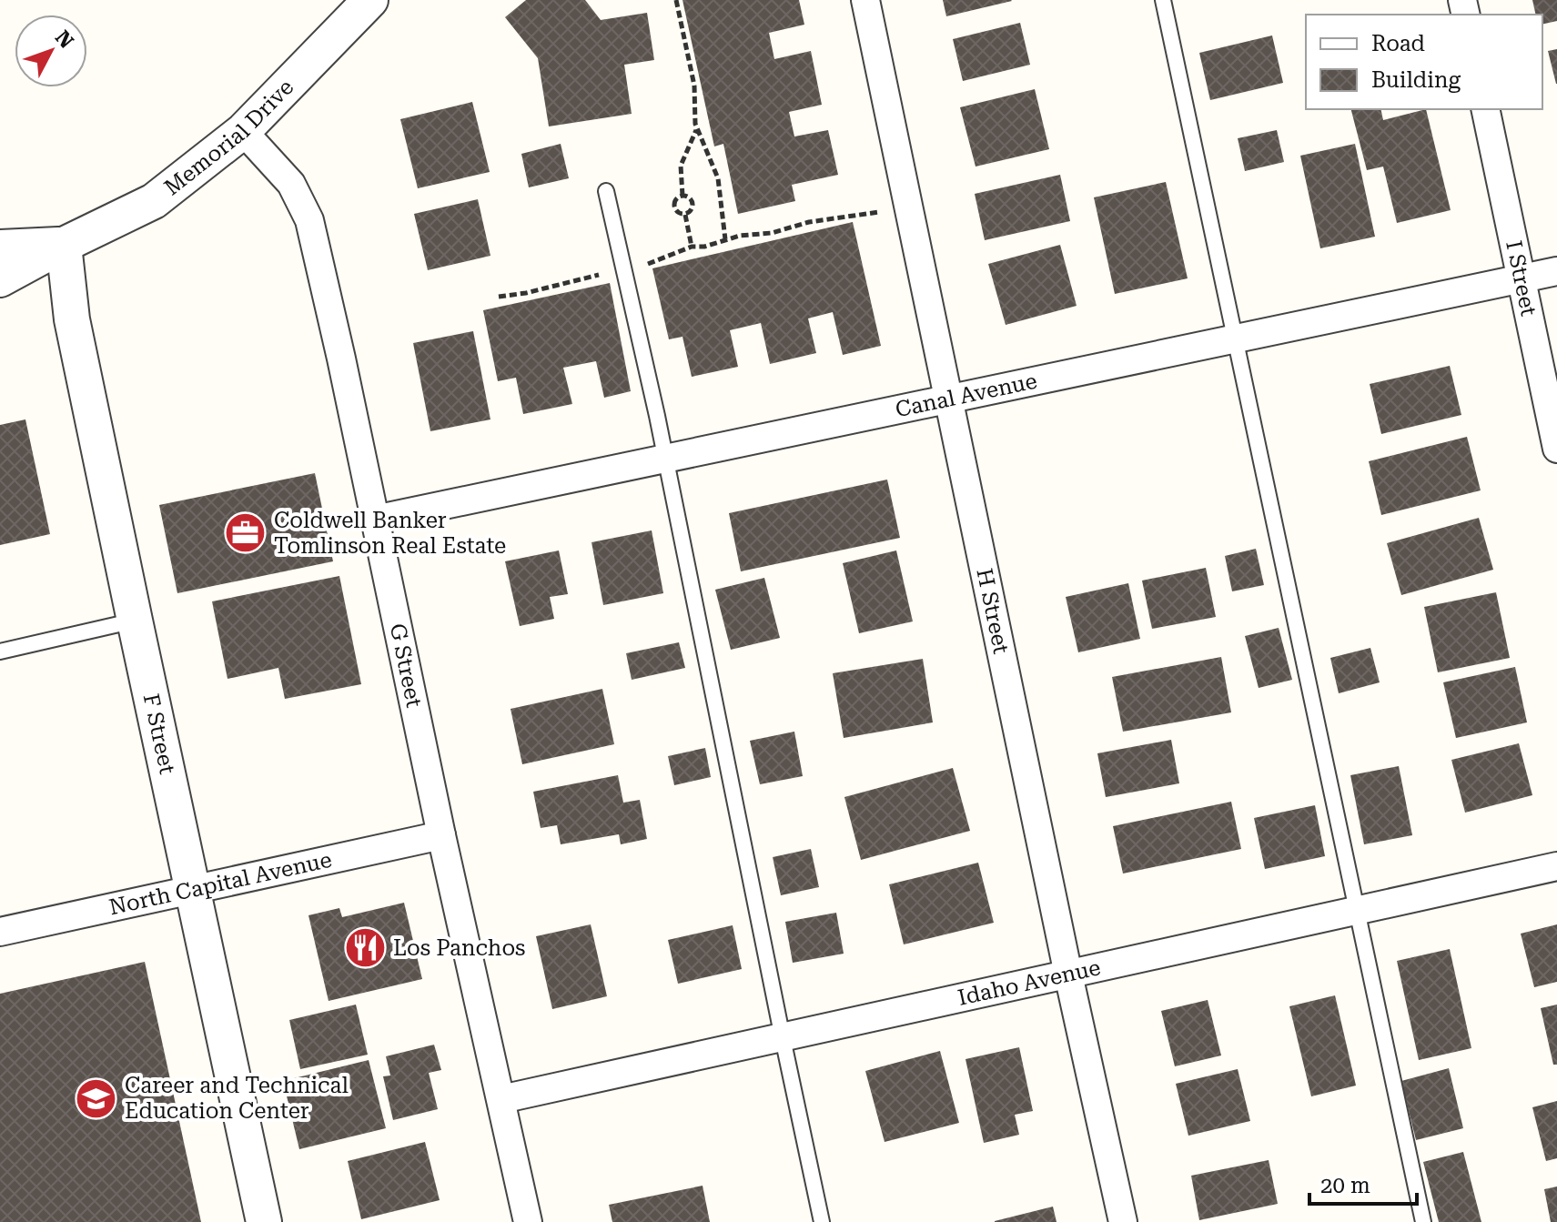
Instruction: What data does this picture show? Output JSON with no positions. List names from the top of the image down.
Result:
{
  "streets": {
    "street": [
      "Memorial Drive",
      "I Street",
      "Canal Avenue",
      "H Street",
      "G Street",
      "F Street",
      "North Capital Avenue",
      "Idaho Avenue"
    ]
  },
  "crossings": [
    ["Memorial Drive", "G Street"],
    ["Memorial Drive", "F Street"],
    ["I Street", "Canal Avenue"],
    ["Canal Avenue", "H Street"],
    ["Canal Avenue", "G Street"],
    ["H Street", "Idaho Avenue"],
    ["G Street", "North Capital Avenue"],
    ["G Street", "Idaho Avenue"],
    ["F Street", "North Capital Avenue"]
  ],
  "places": {
    "office": ["Coldwell Banker Tomlinson Real Estate"],
    "restaurant": ["Los Panchos"],
    "school or university": ["Career and Technical Education Center"]
  },
  "legend": ["Road", "Building"],
  "scale_bar": "20 m",
  "north": "top right"
}
